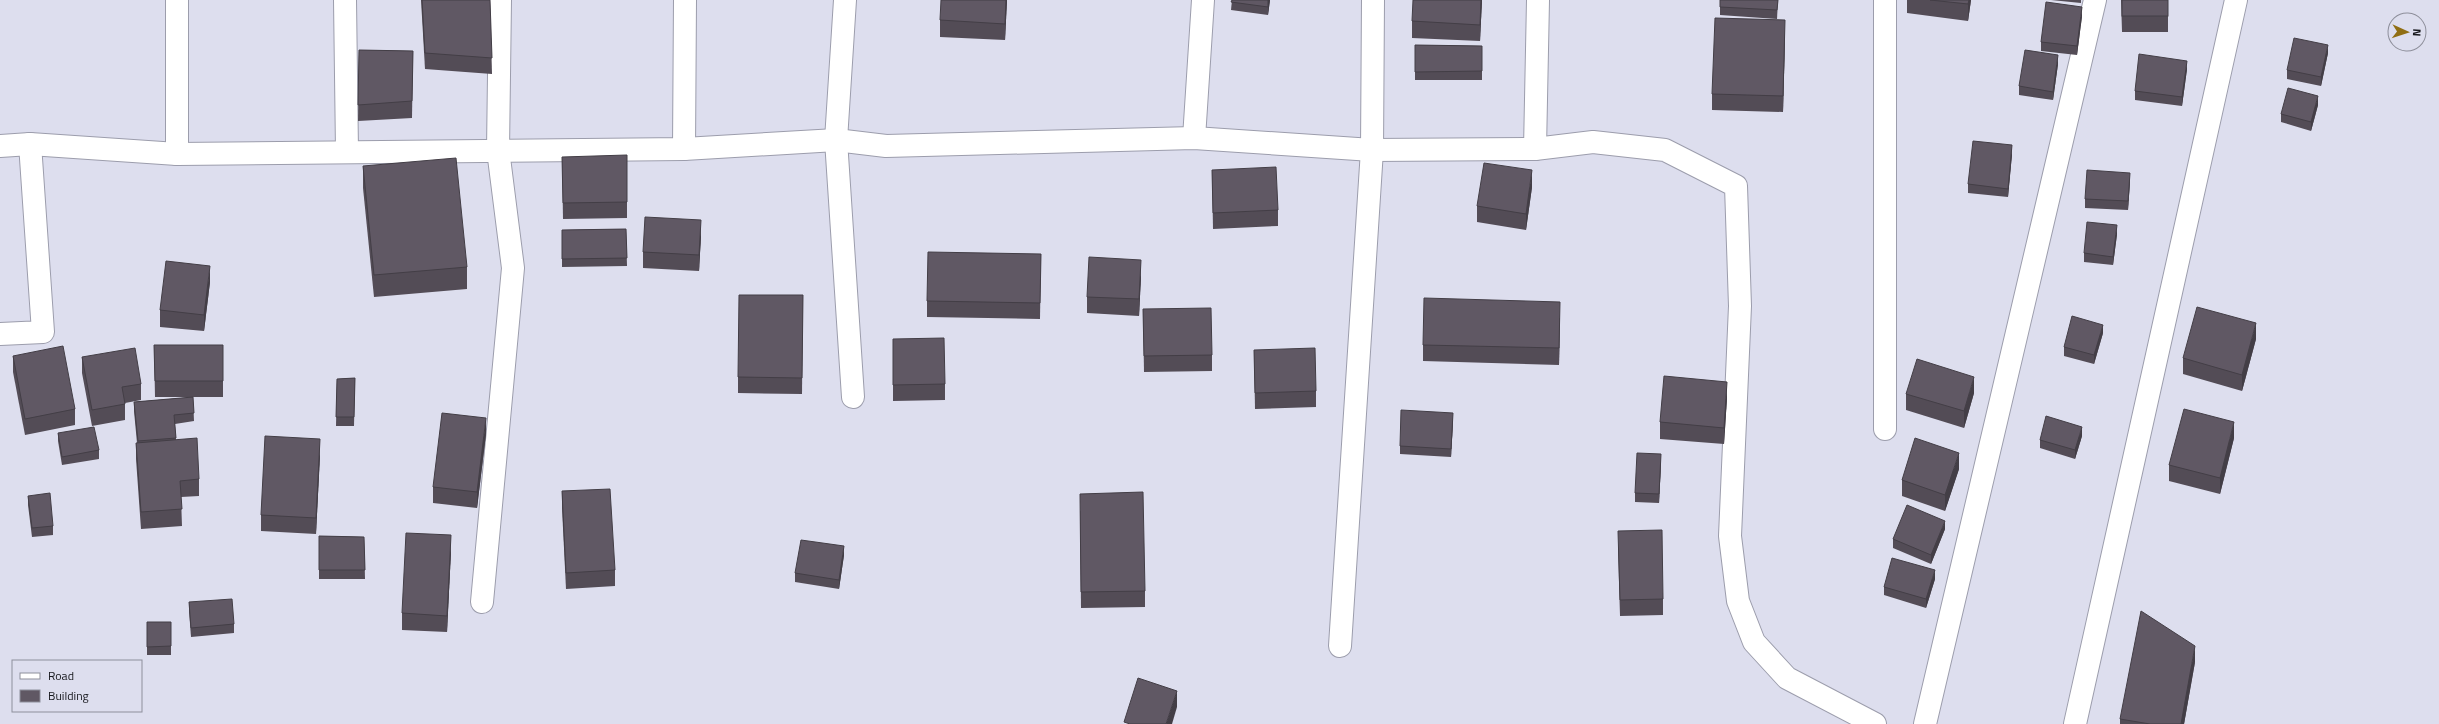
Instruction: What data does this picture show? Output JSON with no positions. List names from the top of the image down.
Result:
{
  "legend": ["Road", "Building"],
  "north": "right"
}
